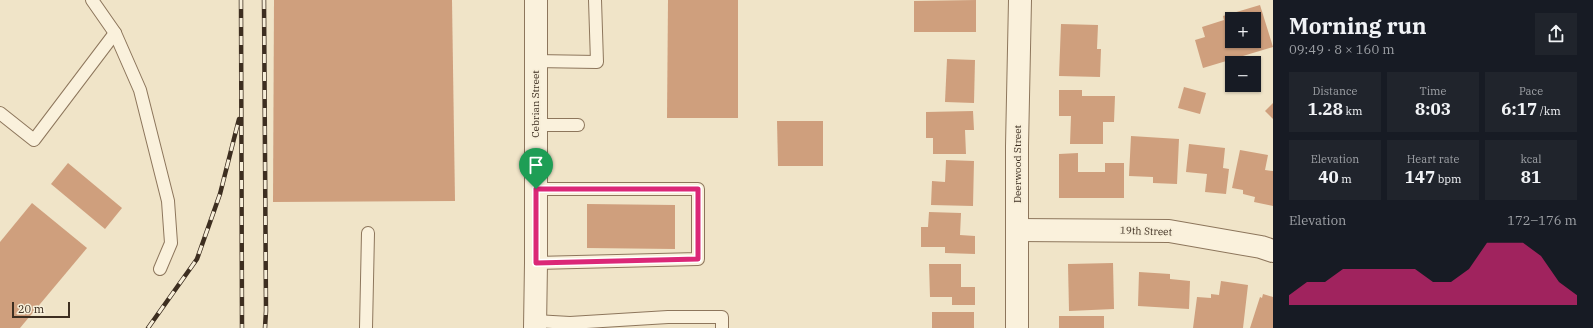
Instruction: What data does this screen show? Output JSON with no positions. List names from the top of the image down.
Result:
{
  "streets": {
    "street": ["Cebrian Street", "Deerwood Street", "19th Street"]
  },
  "crossings": [
    ["Deerwood Street", "19th Street"]
  ],
  "scale_bar": "20 m",
  "page": {
    "heading": ["Morning run", "09:49 · 8 × 160 m"],
    "map_buttons": ["+", "−"],
    "stats": [
      ["Distance", "1.28 km"],
      ["Time", "8:03"],
      ["Pace", "6:17 /km"],
      ["Elevation", "40 m"],
      ["Heart rate", "147 bpm"],
      ["kcal", "81"]
    ],
    "chart": ["Elevation", "172–176 m"],
    "scale": "20 m"
  }
}
